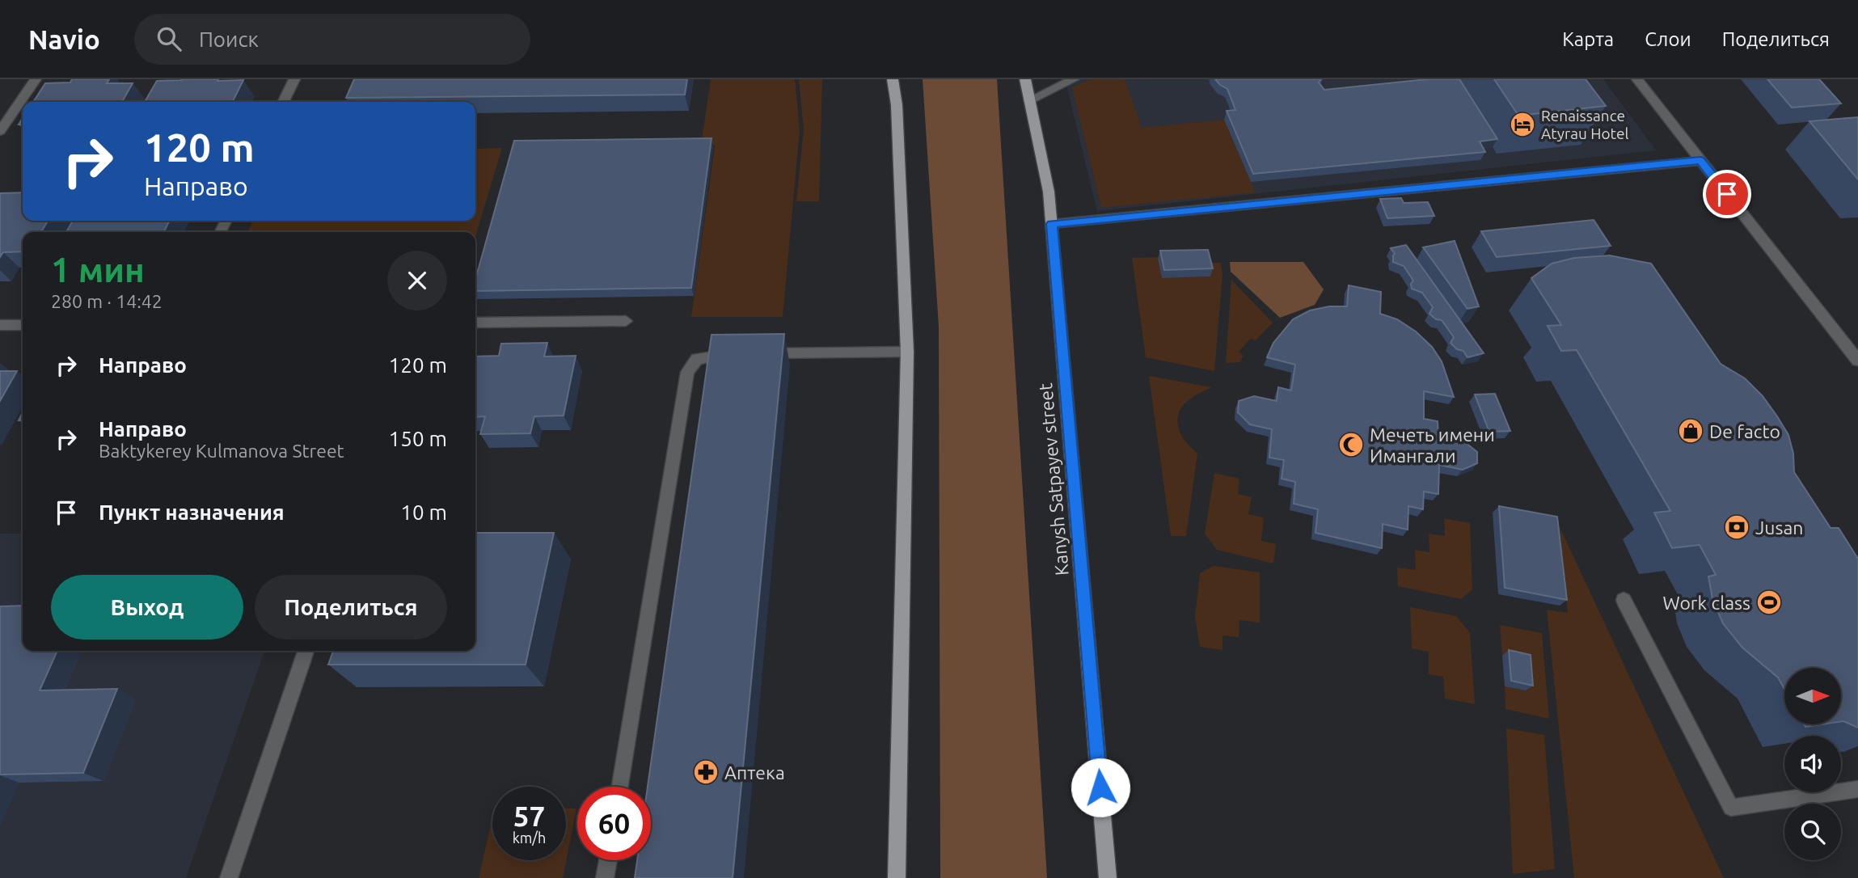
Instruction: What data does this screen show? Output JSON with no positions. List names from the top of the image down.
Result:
{
  "streets": {
    "main road": ["Kanysh Satpayev street"]
  },
  "places": {
    "hotel": ["Renaissance Atyrau Hotel"],
    "shop": ["De facto"],
    "mosque": ["Мечеть имени Имангали"],
    "bank": ["Jusan"],
    "sports": ["Work class"],
    "pharmacy": ["Аптека"]
  },
  "north": "right",
  "page": {
    "header": "Navio",
    "search": "Поиск",
    "nav": ["Карта", "Слои", "Поделиться"],
    "turn": ["120 m", "Направо"],
    "heading": ["1 мин", "280 m · 14:42"],
    "list": [
      {
        "name": "Направо",
        "value": "120 m"
      },
      {
        "name": "Направо",
        "note": "Baktykerey Kulmanova Street",
        "value": "150 m"
      },
      {
        "name": "Пункт назначения",
        "value": "10 m"
      }
    ],
    "buttons": ["Выход", "Поделиться"],
    "speed": "57 km/h",
    "limit": "60"
  }
}
